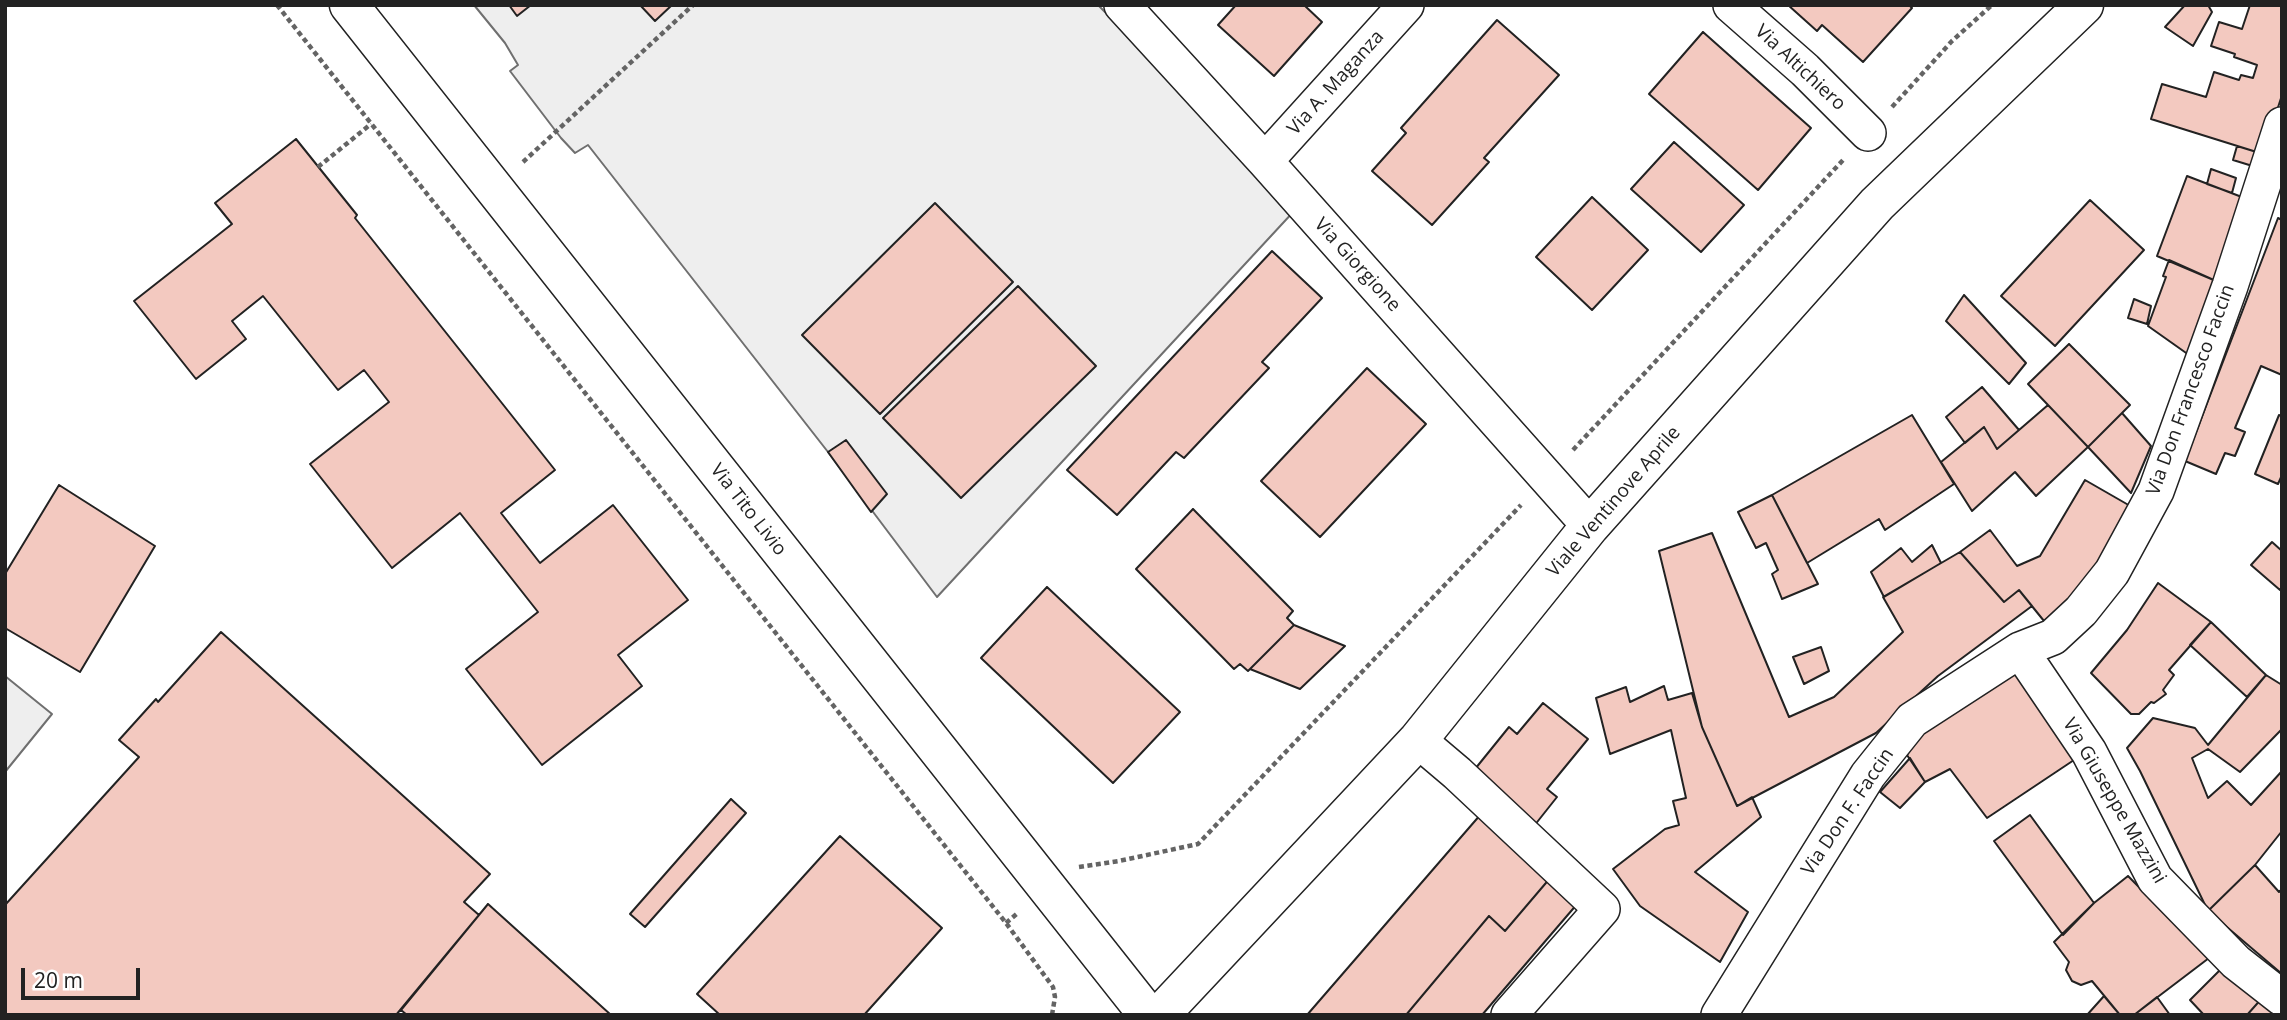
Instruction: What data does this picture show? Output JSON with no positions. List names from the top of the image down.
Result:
{
  "streets": {
    "main road": ["Viale Ventinove Aprile", "Via Tito Livio"],
    "street": [
      "Via Altichiero",
      "Via A. Maganza",
      "Via Giorgione",
      "Via Don Francesco Faccin",
      "Via Giuseppe Mazzini",
      "Via Don F. Faccin"
    ]
  },
  "crossings": [
    ["Via A. Maganza", "Via Giorgione"],
    ["Via Giorgione", "Viale Ventinove Aprile"],
    ["Via Don Francesco Faccin", "Via Giuseppe Mazzini"],
    ["Via Don Francesco Faccin", "Via Don F. Faccin"],
    ["Via Giuseppe Mazzini", "Via Don F. Faccin"]
  ],
  "scale_bar": "20 m"
}
